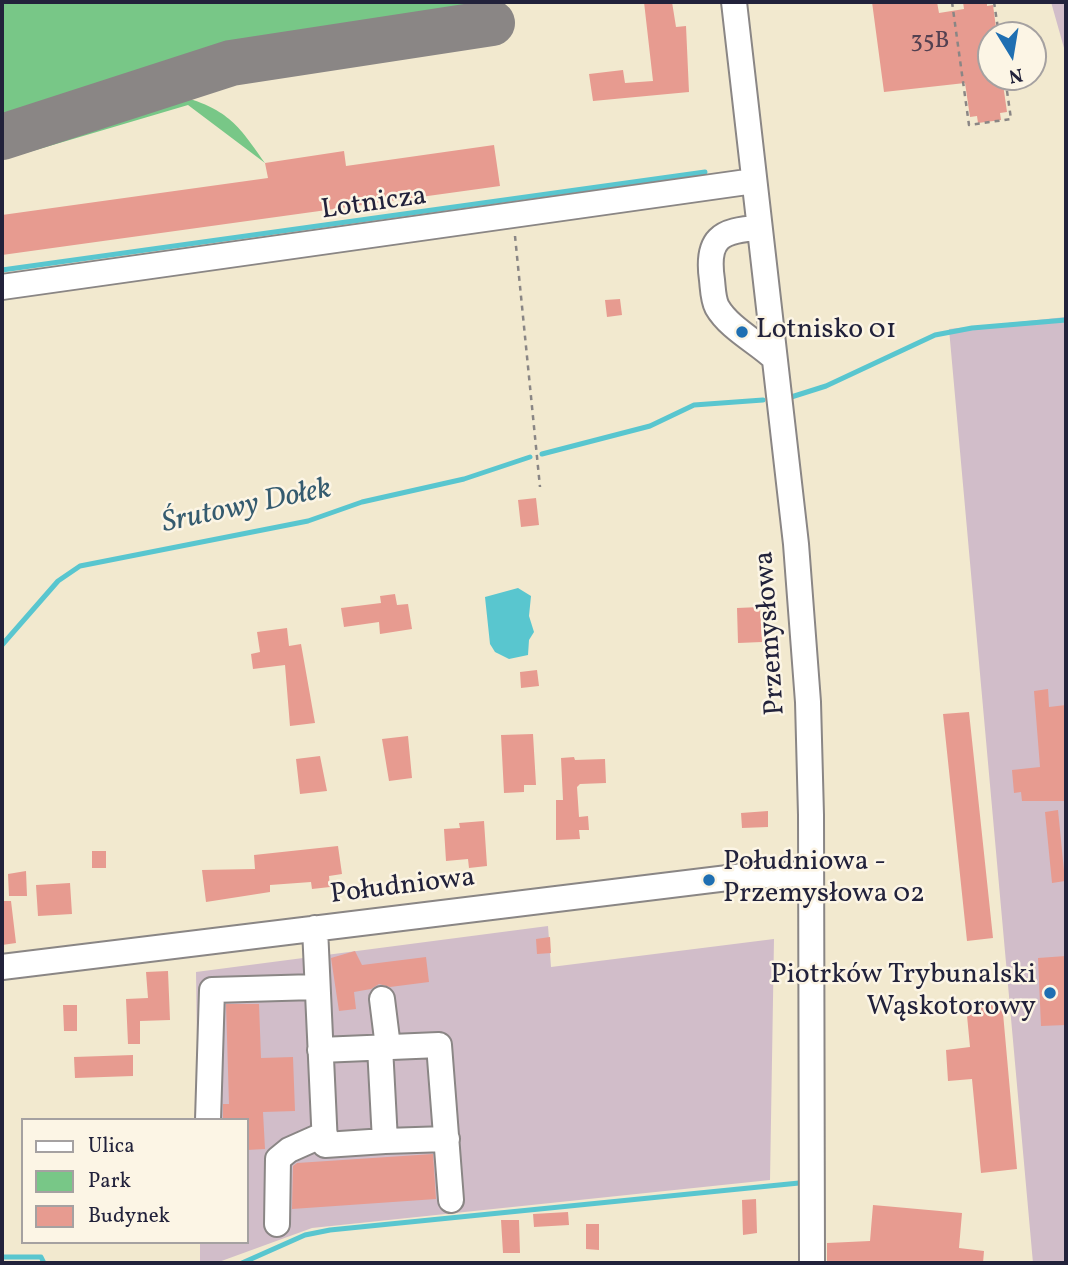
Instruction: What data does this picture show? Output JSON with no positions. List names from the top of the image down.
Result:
{
  "streets": {
    "street": ["Lotnicza", "Przemysłowa", "Południowa"]
  },
  "crossings": [
    ["Lotnicza", "Przemysłowa"],
    ["Przemysłowa", "Południowa"]
  ],
  "water": ["Śrutowy Dołek"],
  "places": ["Lotnisko 01", "Południowa - Przemysłowa 02", "Piotrków Trybunalski Wąskotorowy"],
  "house_numbers": ["35B"],
  "legend": ["Ulica", "Park", "Budynek"],
  "north": "bottom"
}
